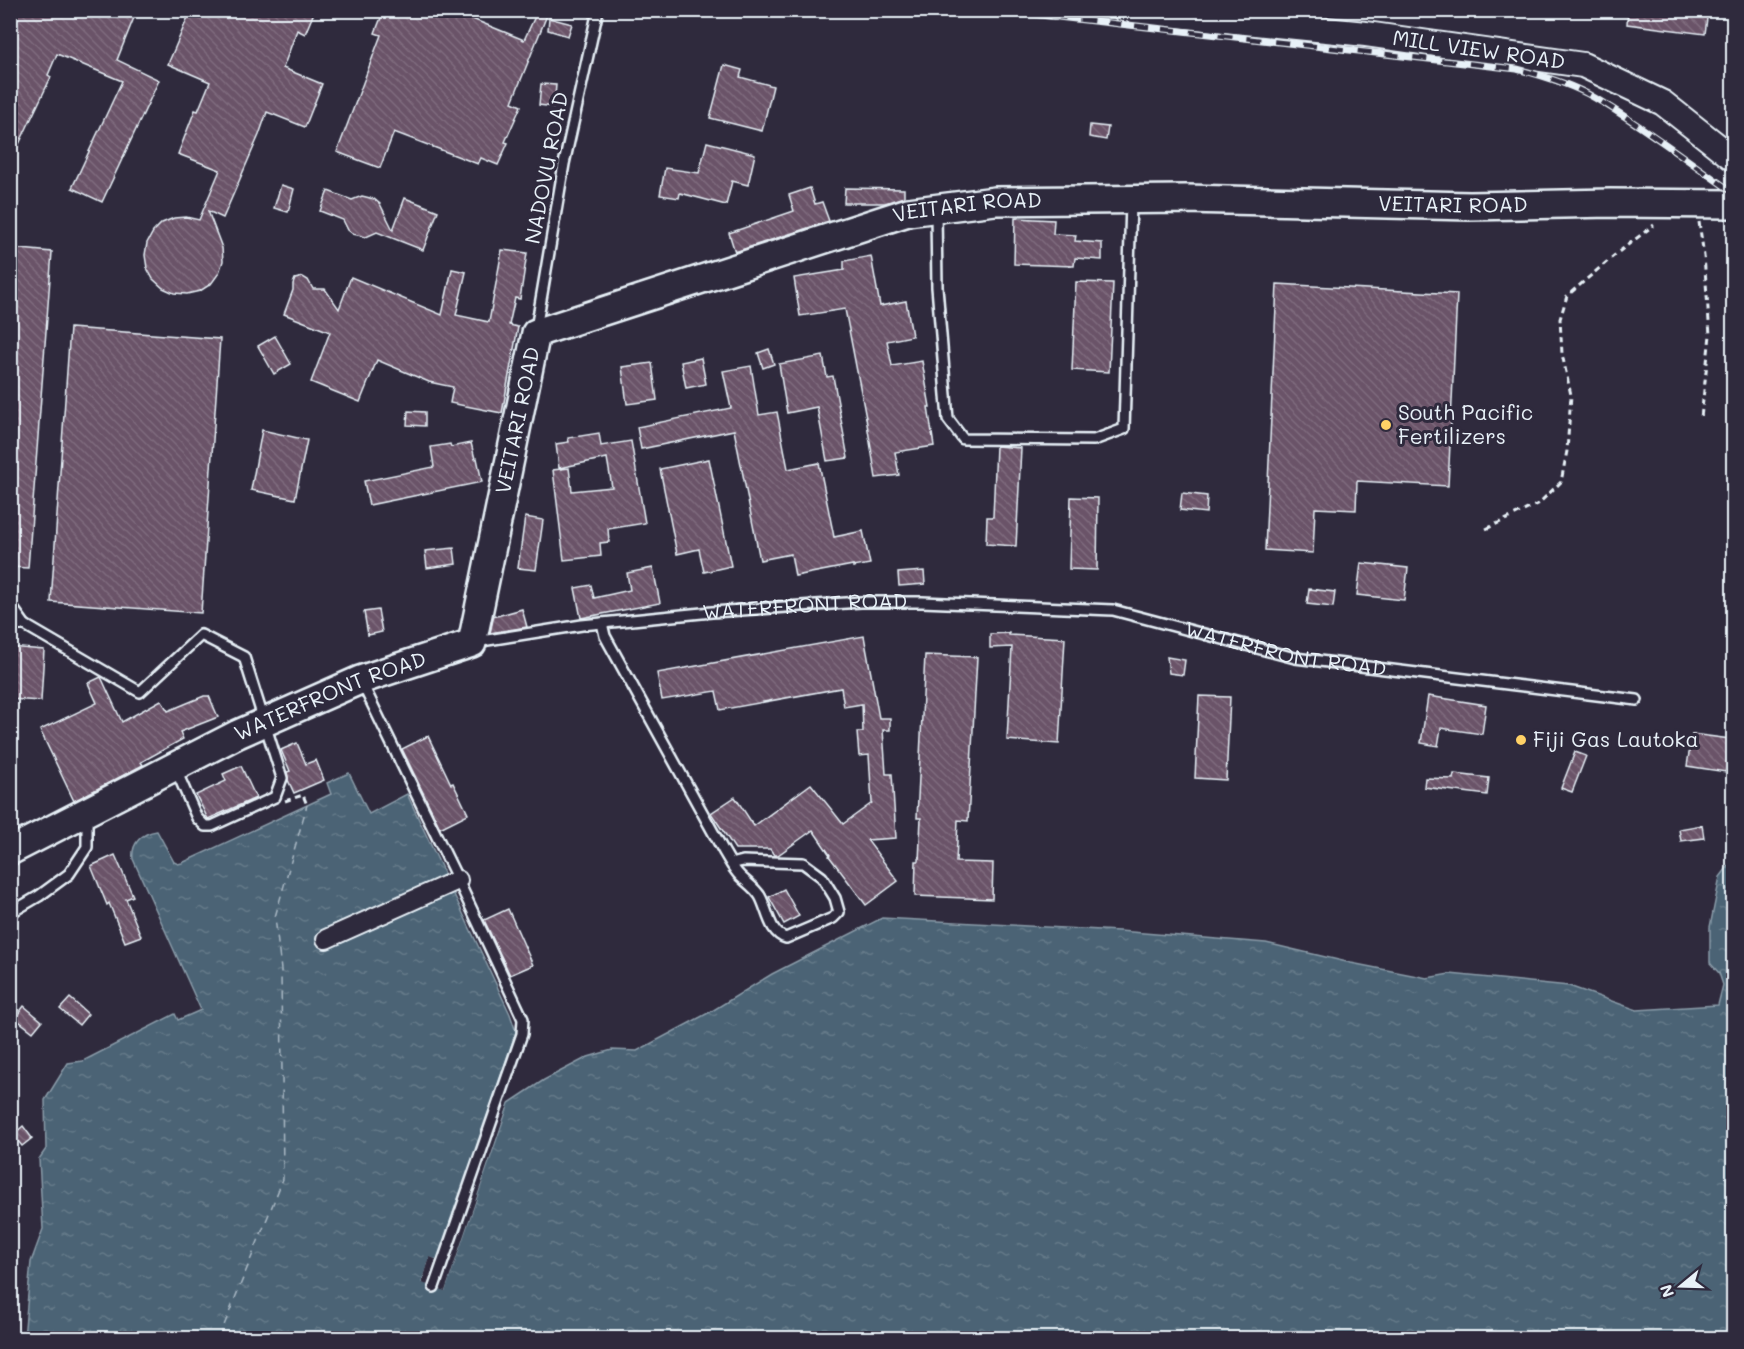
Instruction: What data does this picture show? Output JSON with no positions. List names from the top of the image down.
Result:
{
  "streets": {
    "main road": ["VEITARI ROAD", "WATERFRONT ROAD"],
    "street": ["MILL VIEW ROAD"],
    "lane": ["NADOVU ROAD"]
  },
  "crossings": [
    ["NADOVU ROAD", "VEITARI ROAD"],
    ["VEITARI ROAD", "WATERFRONT ROAD"]
  ],
  "places": ["South Pacific Fertilizers", "Fiji Gas Lautoka"],
  "north": "left"
}
